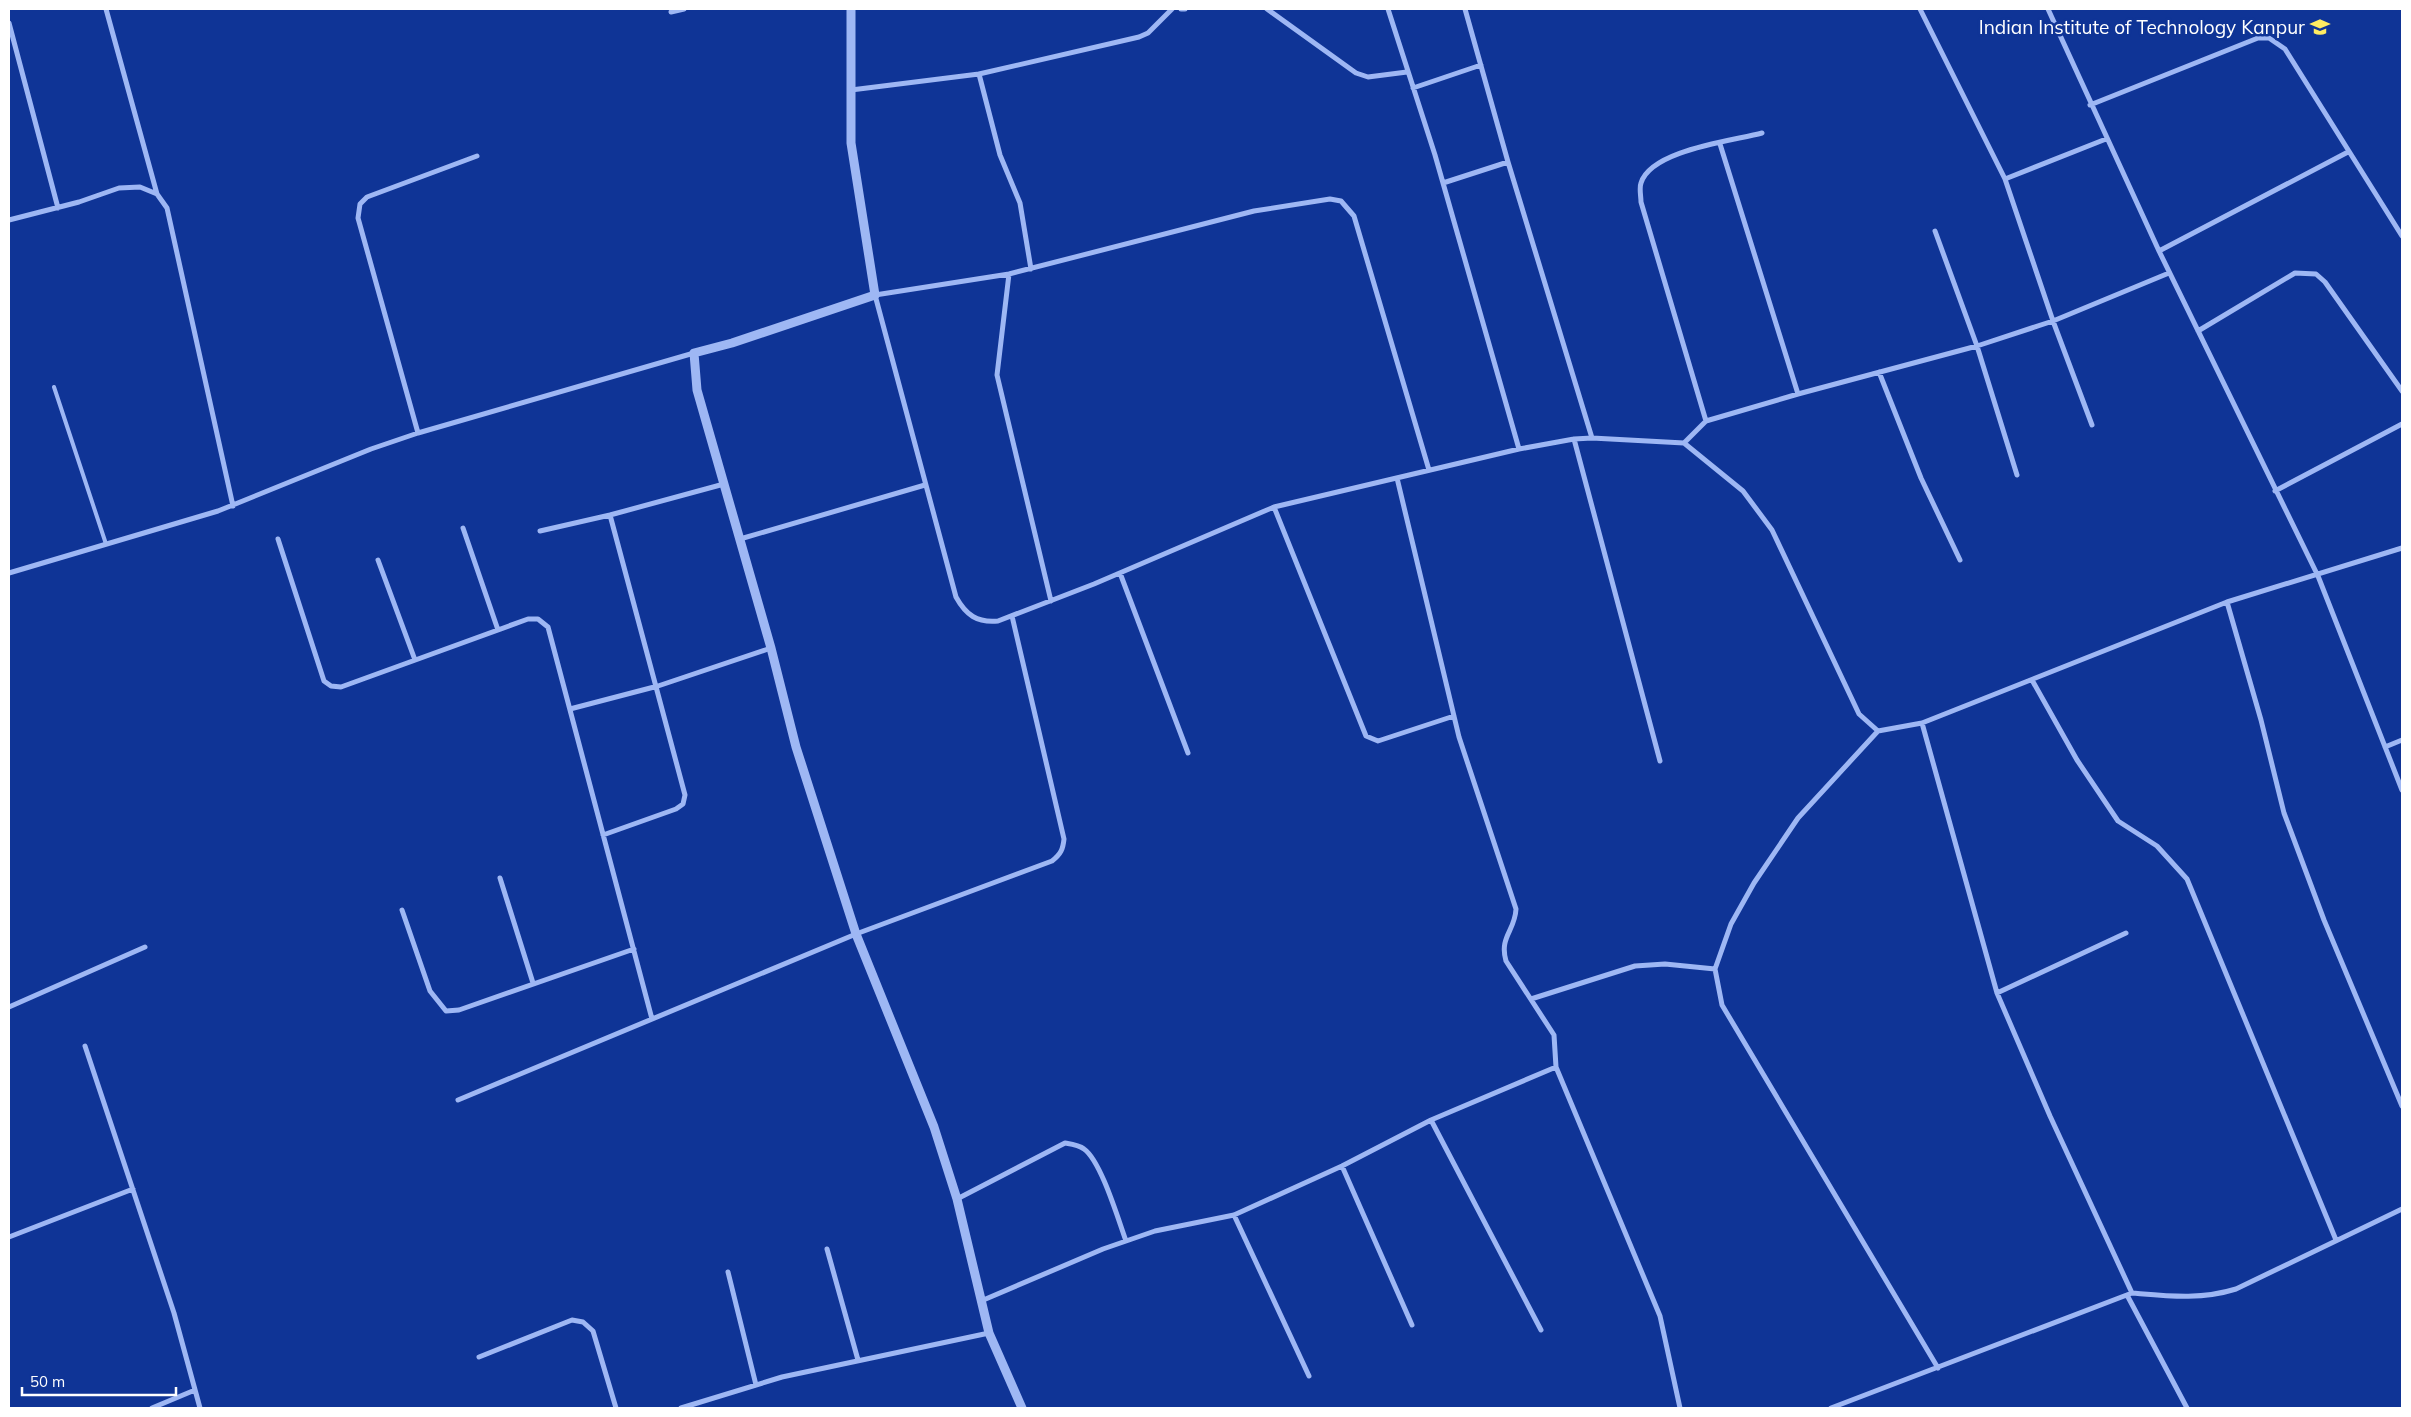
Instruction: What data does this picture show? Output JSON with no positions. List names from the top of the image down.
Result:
{
  "places": {
    "school or university": ["Indian Institute of Technology Kanpur"]
  },
  "scale_bar": "50 m"
}
